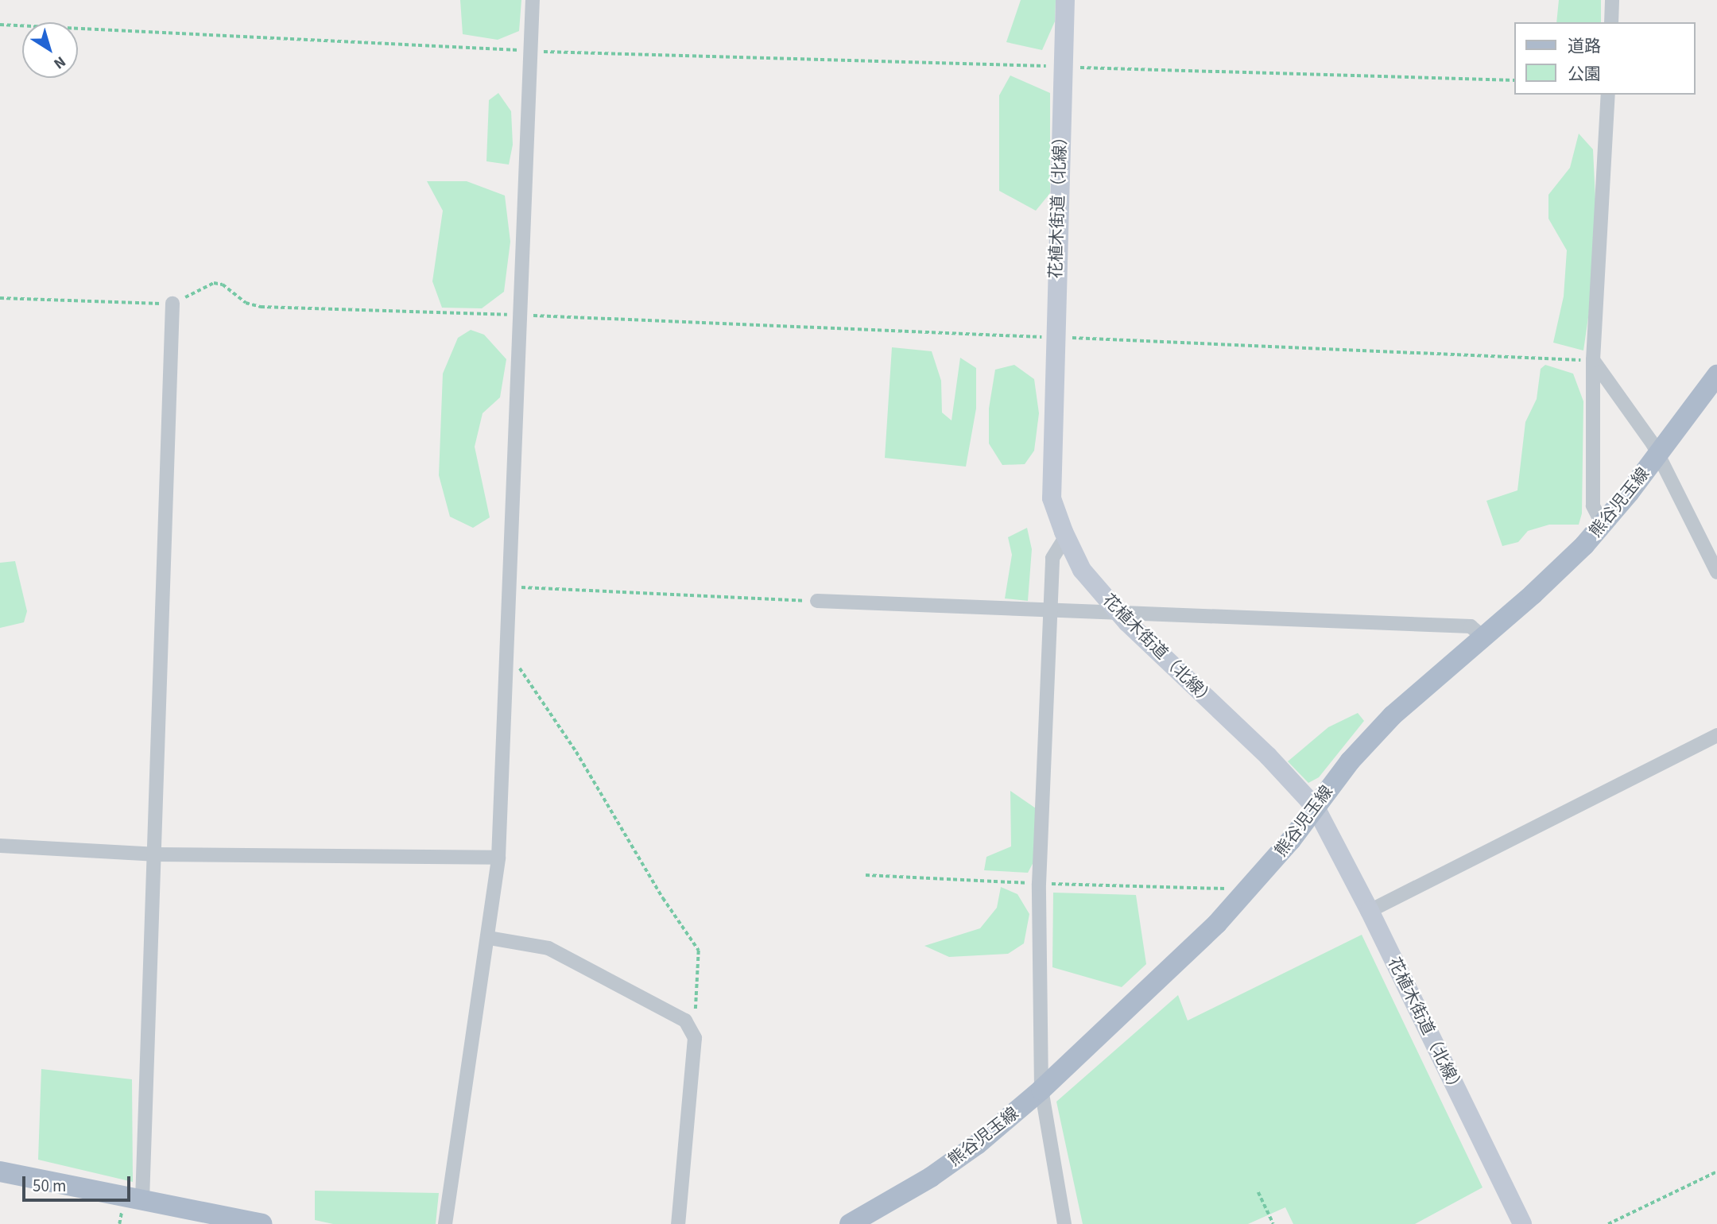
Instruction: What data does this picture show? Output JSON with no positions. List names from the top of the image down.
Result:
{
  "streets": {
    "main road": ["熊谷児玉線"],
    "street": ["花植木街道（北線）"]
  },
  "crossings": [
    ["花植木街道（北線）", "熊谷児玉線"]
  ],
  "legend": ["道路", "公園"],
  "scale_bar": "50 m",
  "north": "bottom right"
}
